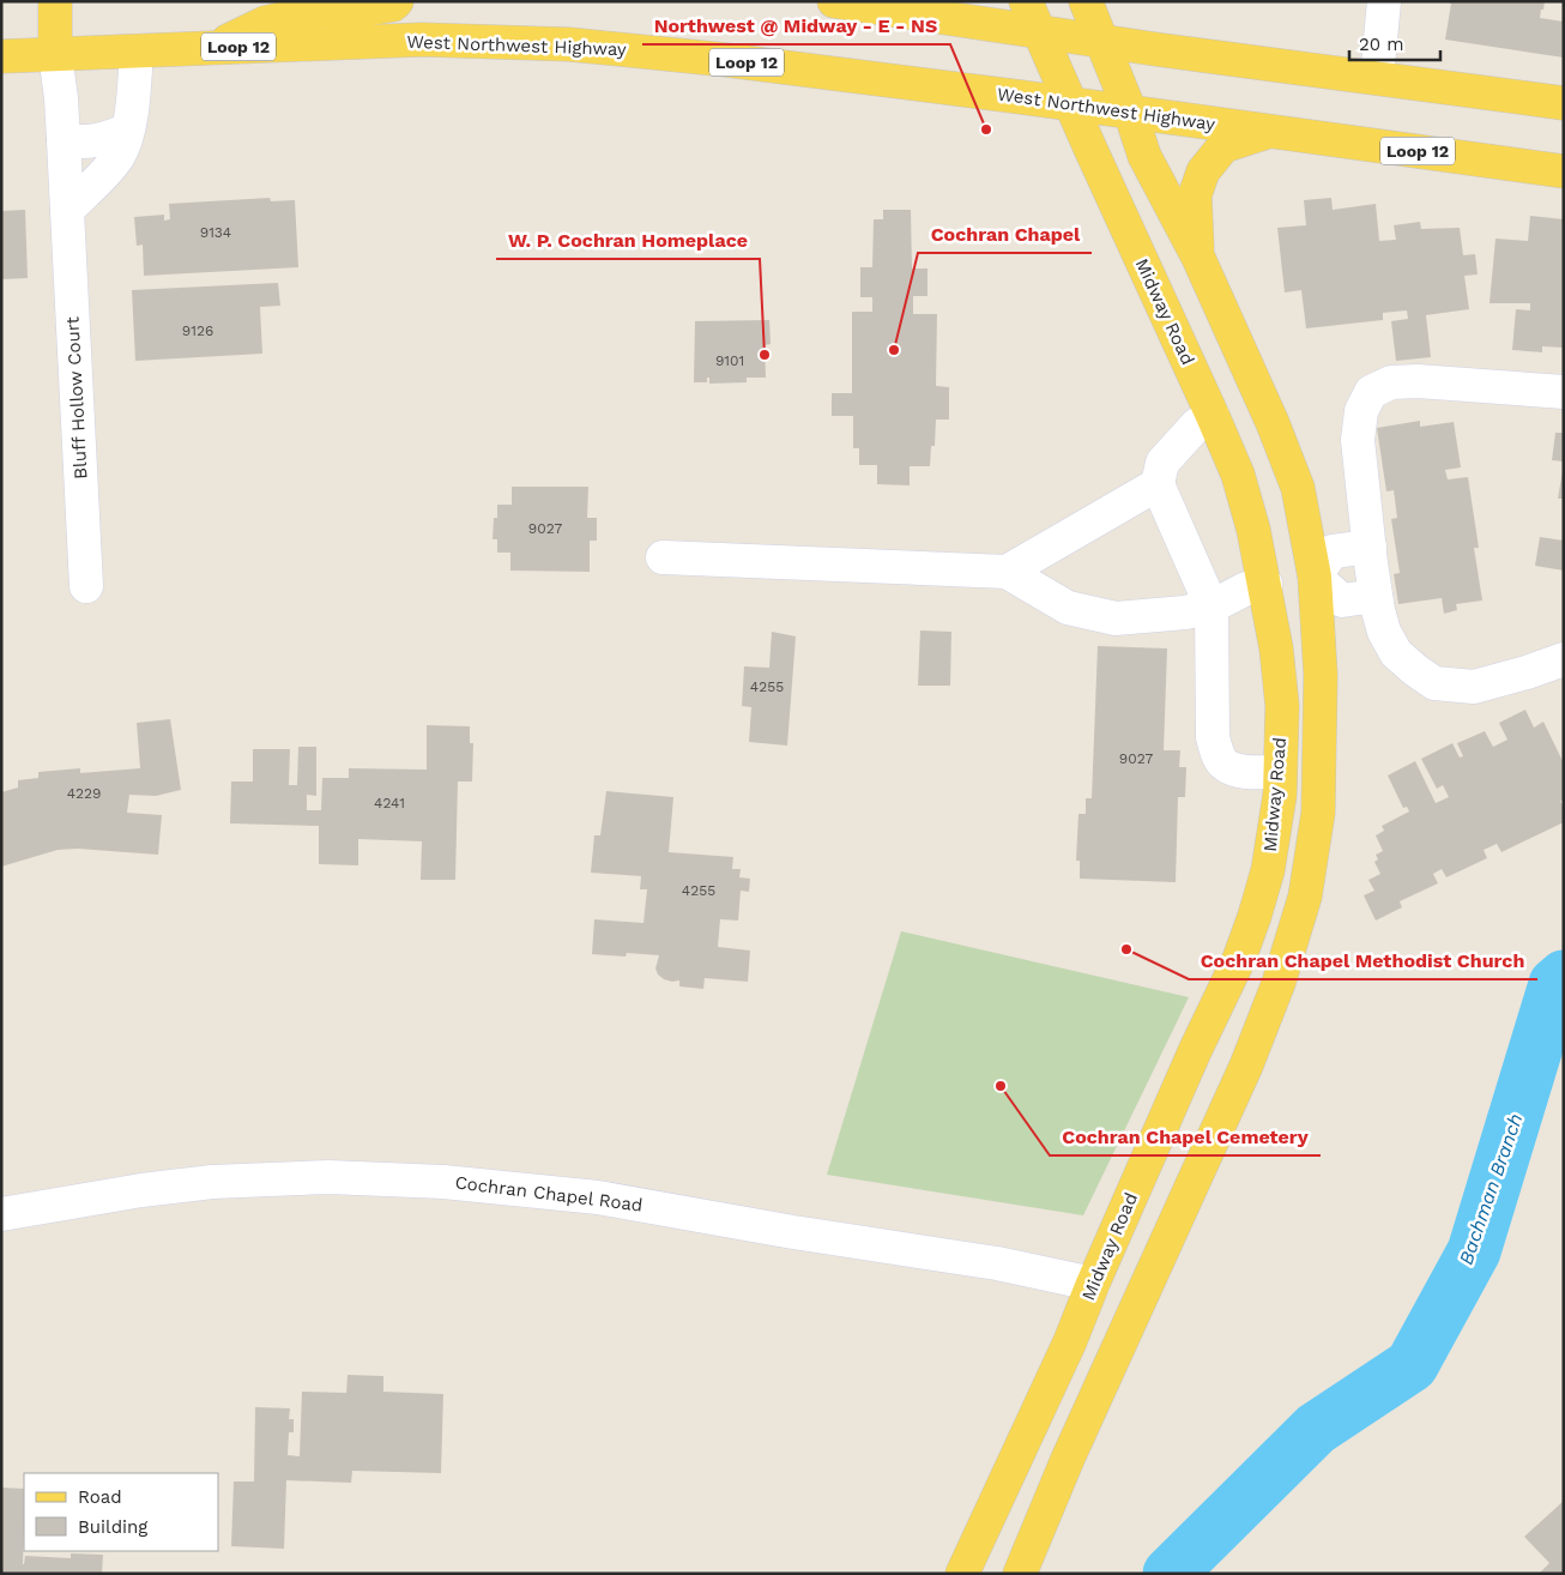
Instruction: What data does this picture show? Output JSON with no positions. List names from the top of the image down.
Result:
{
  "streets": {
    "main road": ["West Northwest Highway", "Loop 12", "Midway Road"],
    "street": ["Bluff Hollow Court", "Cochran Chapel Road"]
  },
  "crossings": [
    ["West Northwest Highway", "Midway Road"],
    ["West Northwest Highway", "Bluff Hollow Court"],
    ["Midway Road", "Cochran Chapel Road"]
  ],
  "water": ["Bachman Branch"],
  "places": [
    "Northwest @ Midway - E - NS",
    "Cochran Chapel",
    "W. P. Cochran Homeplace",
    "Cochran Chapel Methodist Church",
    "Cochran Chapel Cemetery"
  ],
  "house_numbers": [
    "9134",
    "9126",
    "9101",
    "9027",
    "4255",
    "9027",
    "4229",
    "4241",
    "4255"
  ],
  "legend": ["Road", "Building"],
  "scale_bar": "20 m"
}
